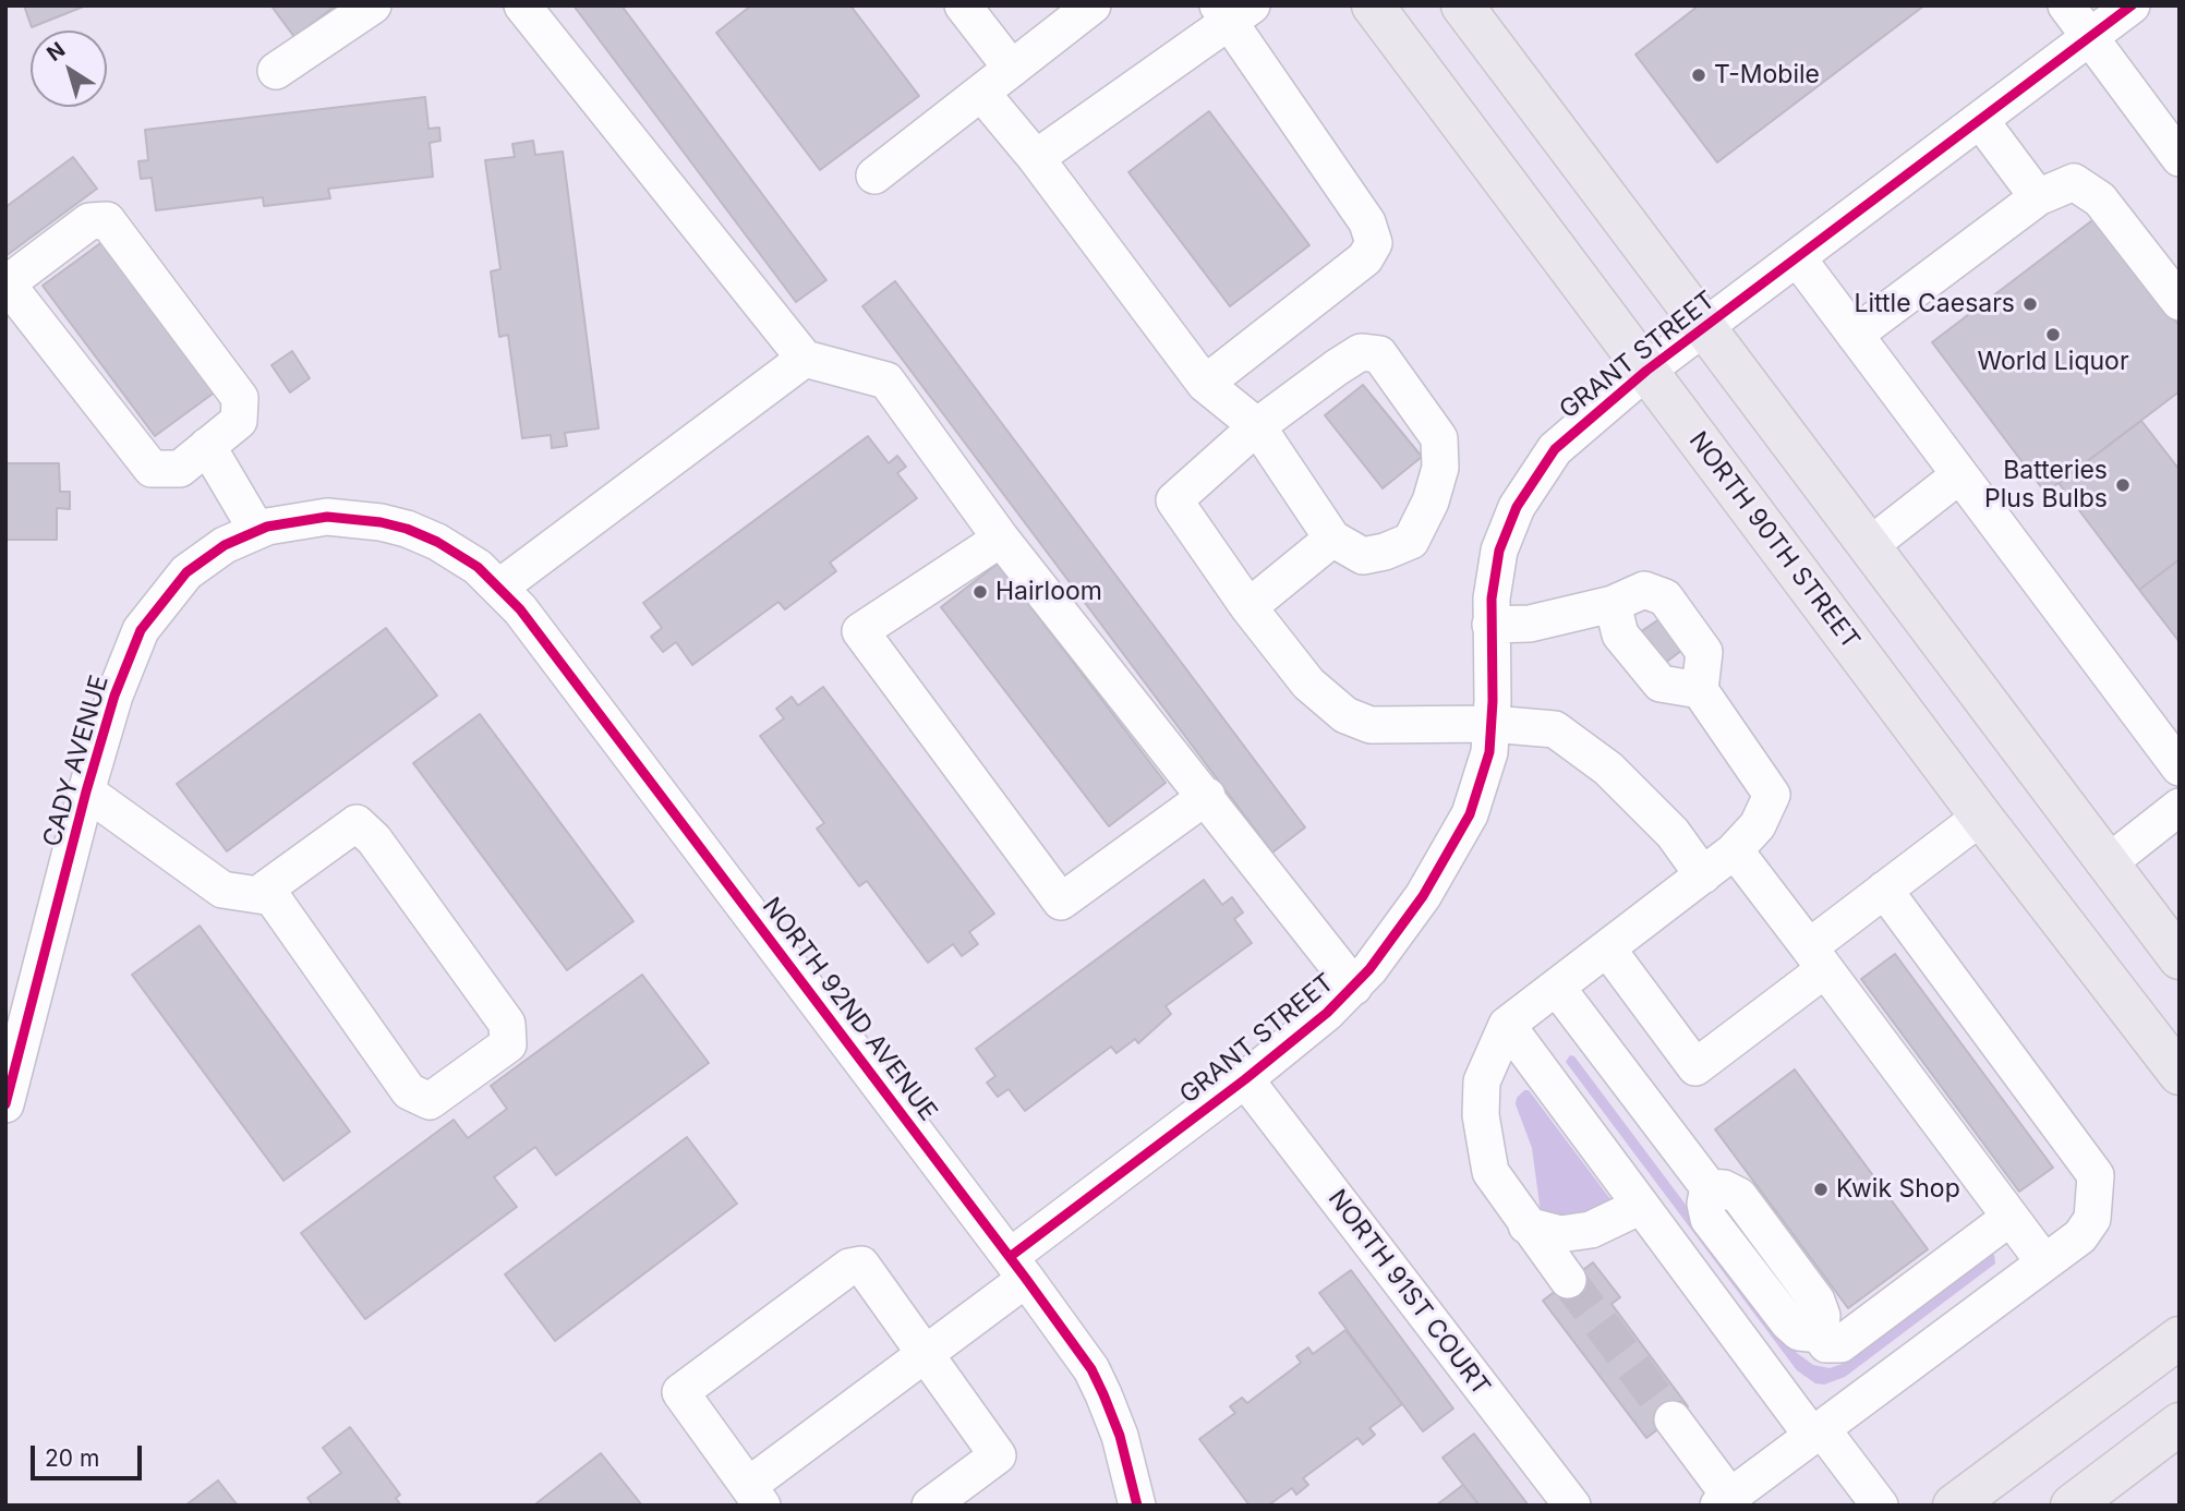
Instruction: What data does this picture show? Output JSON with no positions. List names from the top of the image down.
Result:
{
  "streets": {
    "main road": ["NORTH 90TH STREET"],
    "street": [
      "GRANT STREET",
      "CADY AVENUE",
      "NORTH 92ND AVENUE",
      "NORTH 91ST COURT"
    ]
  },
  "crossings": [
    ["GRANT STREET", "NORTH 90TH STREET"],
    ["GRANT STREET", "NORTH 92ND AVENUE"],
    ["GRANT STREET", "NORTH 91ST COURT"],
    ["CADY AVENUE", "NORTH 92ND AVENUE"]
  ],
  "places": [
    "T-Mobile",
    "Little Caesars",
    "World Liquor",
    "Batteries Plus Bulbs",
    "Hairloom",
    "Kwik Shop"
  ],
  "scale_bar": "20 m",
  "north": "top left"
}
